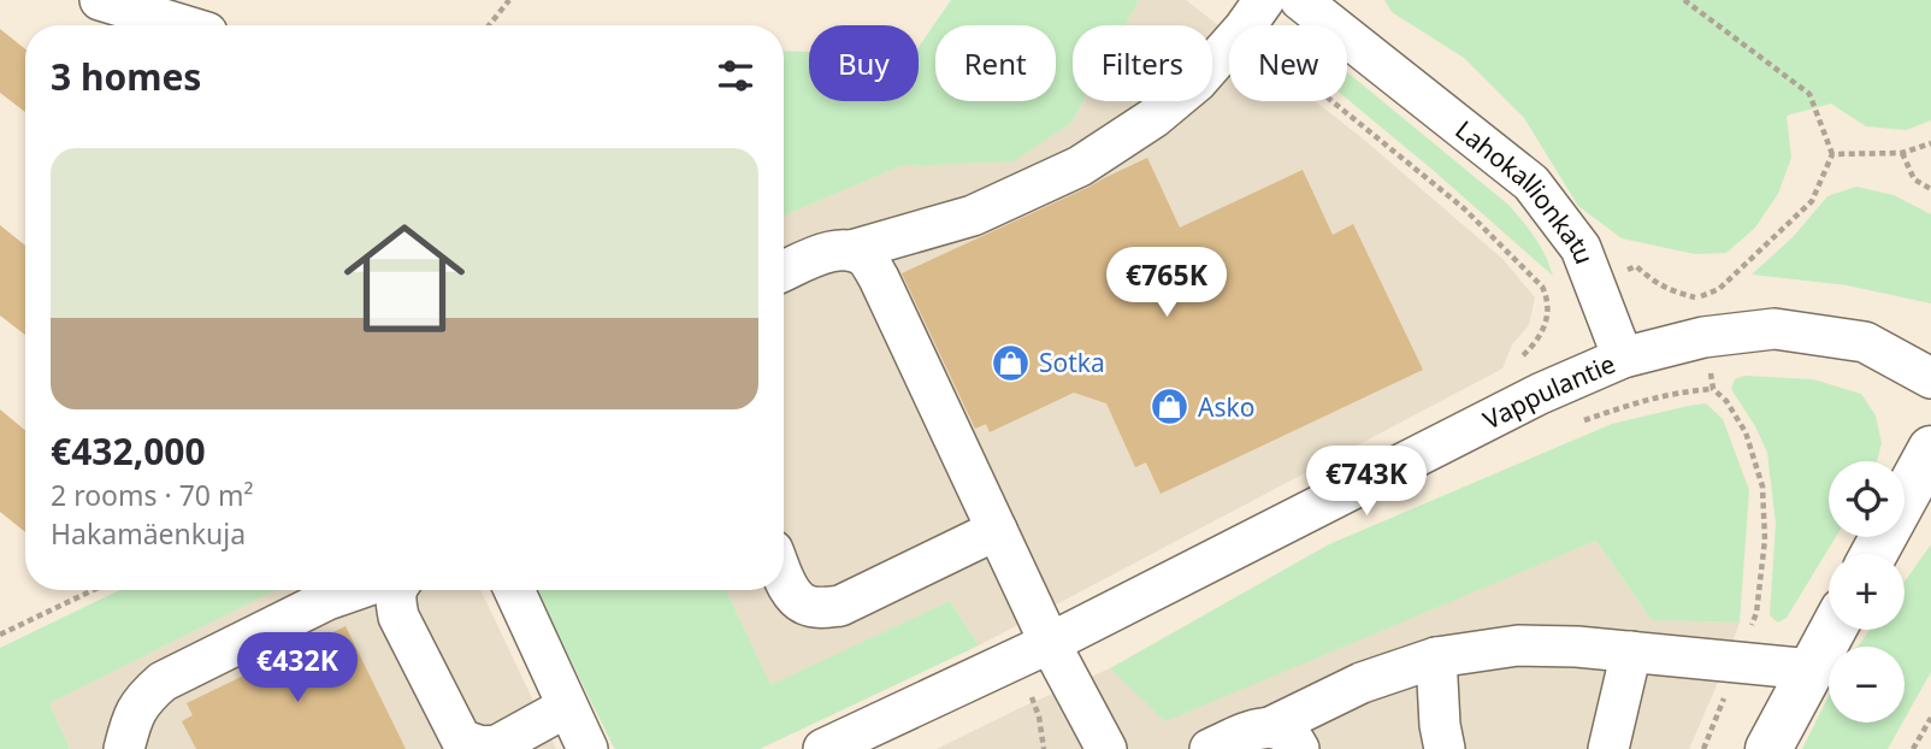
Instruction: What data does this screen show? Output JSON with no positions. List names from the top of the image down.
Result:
{
  "streets": {
    "street": ["Lahokallionkatu", "Vappulantie"]
  },
  "crossings": [
    ["Lahokallionkatu", "Vappulantie"]
  ],
  "places": {
    "shop": ["Sotka", "Asko"]
  },
  "page": {
    "chip": [
      "Buy",
      "Rent",
      "Filters",
      "New"
    ],
    "heading": "3 homes",
    "list": [
      {
        "name": "€432,000",
        "note": "2 rooms · 70 m² · Hakamäenkuja"
      }
    ],
    "price": ["€765K", "€743K", "€432K"],
    "map_buttons": ["+", "−"]
  }
}
